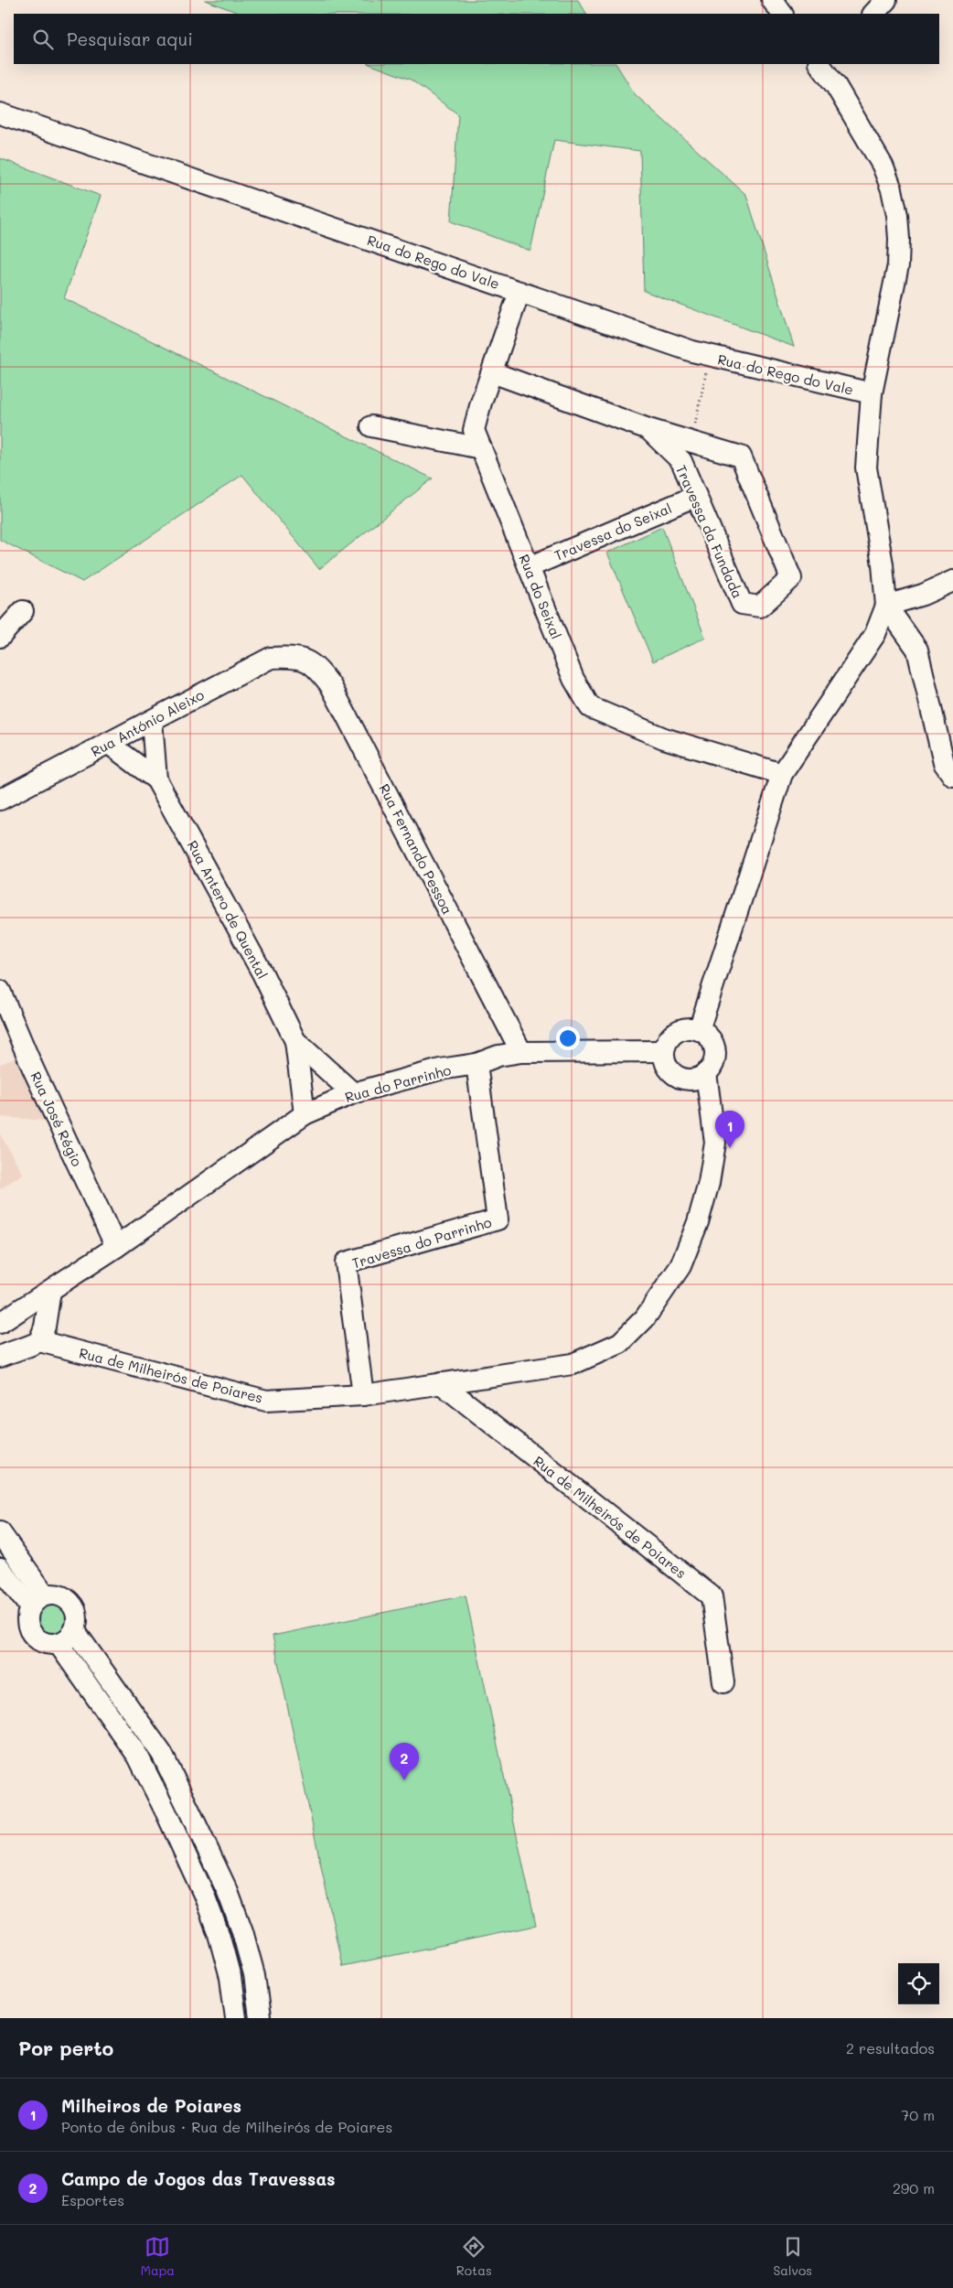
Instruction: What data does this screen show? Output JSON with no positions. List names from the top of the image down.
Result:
{
  "streets": {
    "street": [
      "Rua do Rego do Vale",
      "Travessa do Seixal",
      "Travessa da Fundada",
      "Rua do Seixal",
      "Rua António Aleixo",
      "Rua Fernando Pessoa",
      "Rua Antero de Quental",
      "Rua do Parrinho",
      "Rua José Régio",
      "Travessa do Parrinho",
      "Rua de Milheirós de Poiares"
    ]
  },
  "crossings": [
    ["Rua do Rego do Vale", "Rua do Seixal"],
    ["Travessa do Seixal", "Travessa da Fundada"],
    ["Travessa do Seixal", "Rua do Seixal"],
    ["Travessa da Fundada", "Rua do Seixal"],
    ["Rua António Aleixo", "Rua Fernando Pessoa"],
    ["Rua António Aleixo", "Rua Antero de Quental"],
    ["Rua Fernando Pessoa", "Rua do Parrinho"],
    ["Rua Antero de Quental", "Rua do Parrinho"],
    ["Rua do Parrinho", "Rua José Régio"],
    ["Rua do Parrinho", "Travessa do Parrinho"],
    ["Rua do Parrinho", "Rua de Milheirós de Poiares"],
    ["Travessa do Parrinho", "Rua de Milheirós de Poiares"]
  ],
  "page": {
    "search": "Pesquisar aqui",
    "pins": ["1", "2"],
    "heading": ["Por perto", "2 resultados"],
    "list": [
      {
        "mark": "1",
        "name": "Milheiros de Poiares",
        "note": "Ponto de ônibus · Rua de Milheirós de Poiares",
        "value": "70 m"
      },
      {
        "mark": "2",
        "name": "Campo de Jogos das Travessas",
        "note": "Esportes",
        "value": "290 m"
      }
    ],
    "nav": ["Mapa", "Rotas", "Salvos"]
  }
}
